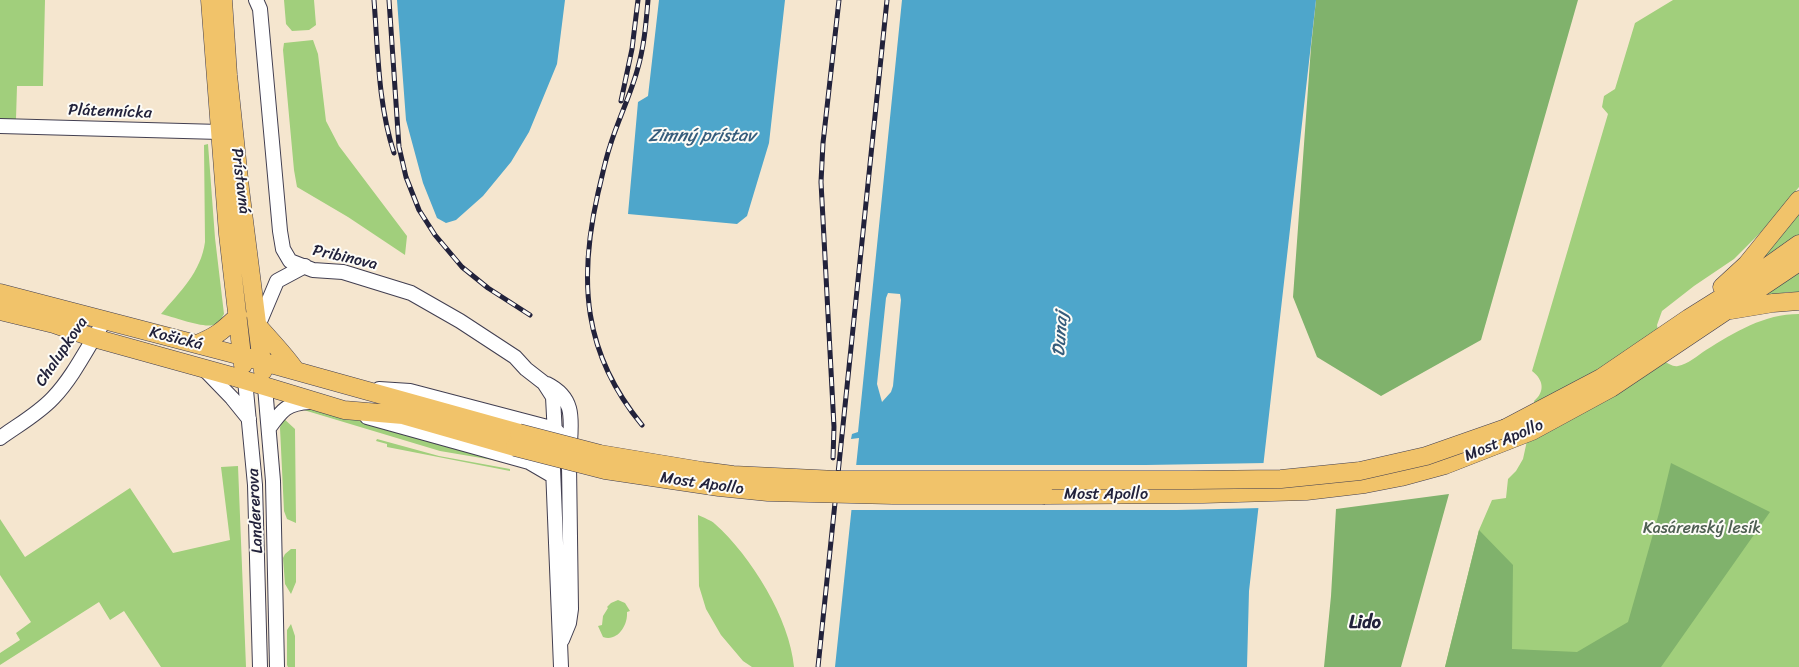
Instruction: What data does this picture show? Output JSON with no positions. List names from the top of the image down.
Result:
{
  "streets": {
    "main road": [
      "Prístavná",
      "Košická",
      "Most Apollo",
      "Landererova"
    ],
    "street": ["Plátennícka", "Pribinova", "Chalupkova"]
  },
  "crossings": [
    ["Plátennícka", "Prístavná"],
    ["Prístavná", "Košická"],
    ["Prístavná", "Landererova"],
    ["Pribinova", "Košická"],
    ["Košická", "Chalupkova"],
    ["Košická", "Most Apollo"],
    ["Košická", "Landererova"]
  ],
  "districts": ["Lido"],
  "water": ["Zimný prístav", "Dunaj"],
  "parks": ["Kasárenský lesík"]
}
